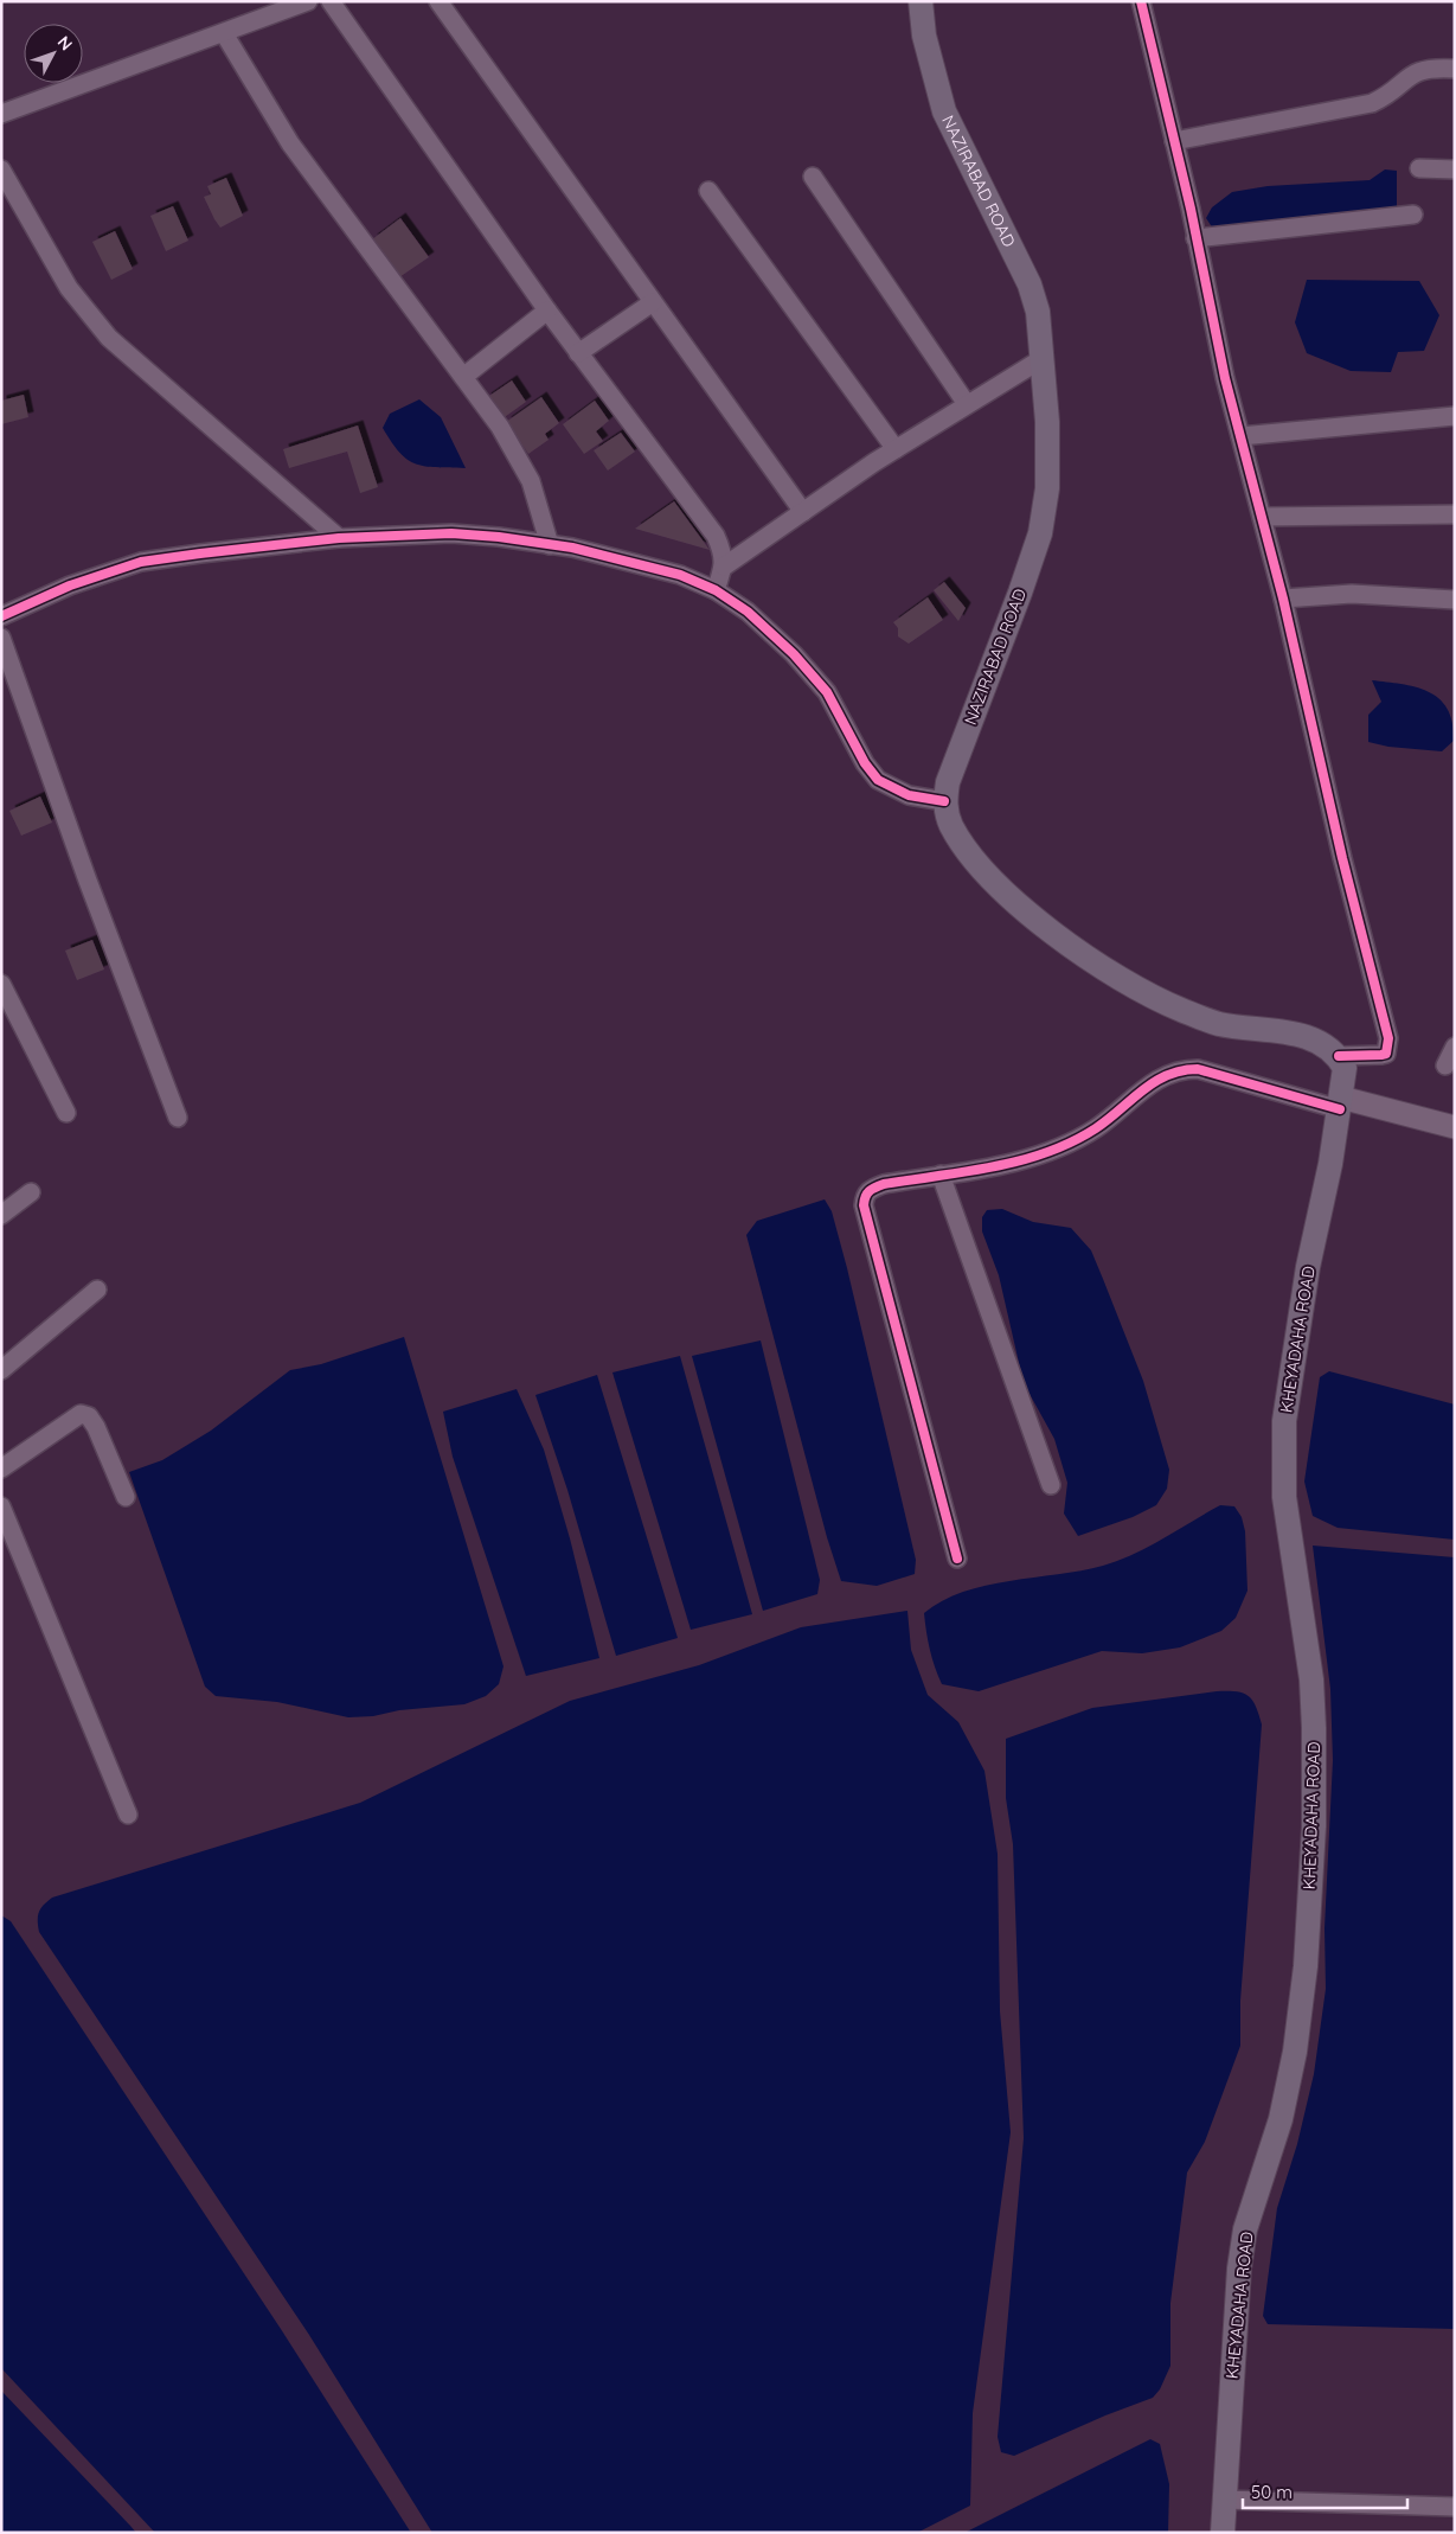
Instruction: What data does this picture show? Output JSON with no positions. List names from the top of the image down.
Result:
{
  "streets": {
    "main road": ["NAZIRABAD ROAD", "KHEYADAHA ROAD"]
  },
  "scale_bar": "50 m",
  "north": "top right"
}
